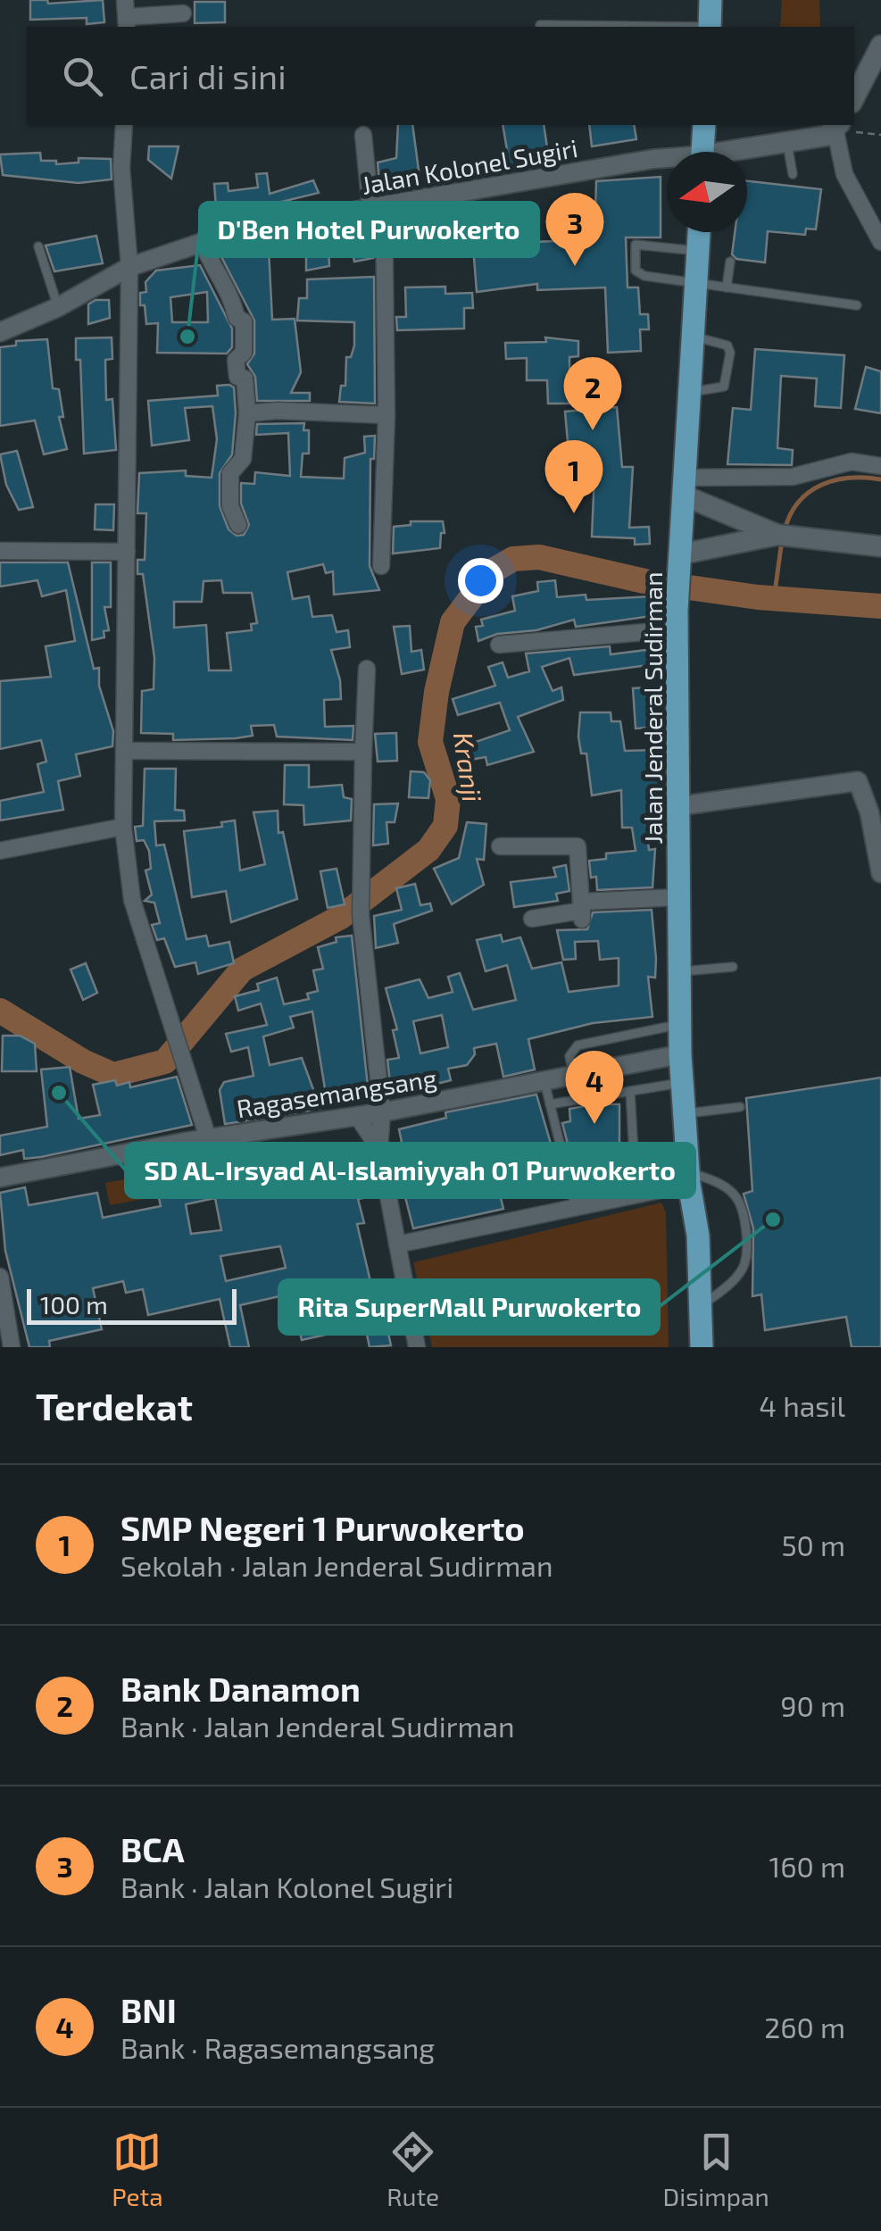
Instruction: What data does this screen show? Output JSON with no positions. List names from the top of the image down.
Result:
{
  "streets": {
    "main road": ["Jalan Jenderal Sudirman"],
    "street": ["Jalan Kolonel Sugiri", "Ragasemangsang"]
  },
  "crossings": [
    ["Jalan Jenderal Sudirman", "Ragasemangsang"]
  ],
  "water": ["Kranji"],
  "places": ["D'Ben Hotel Purwokerto", "SD AL-Irsyad Al-Islamiyyah 01 Purwokerto", "Rita SuperMall Purwokerto"],
  "scale_bar": "100 m",
  "north": "left",
  "page": {
    "search": "Cari di sini",
    "pins": [
      "3",
      "2",
      "1",
      "4"
    ],
    "scale": "100 m",
    "heading": ["Terdekat", "4 hasil"],
    "list": [
      {
        "mark": "1",
        "name": "SMP Negeri 1 Purwokerto",
        "note": "Sekolah · Jalan Jenderal Sudirman",
        "value": "50 m"
      },
      {
        "mark": "2",
        "name": "Bank Danamon",
        "note": "Bank · Jalan Jenderal Sudirman",
        "value": "90 m"
      },
      {
        "mark": "3",
        "name": "BCA",
        "note": "Bank · Jalan Kolonel Sugiri",
        "value": "160 m"
      },
      {
        "mark": "4",
        "name": "BNI",
        "note": "Bank · Ragasemangsang",
        "value": "260 m"
      }
    ],
    "nav": ["Peta", "Rute", "Disimpan"]
  }
}
